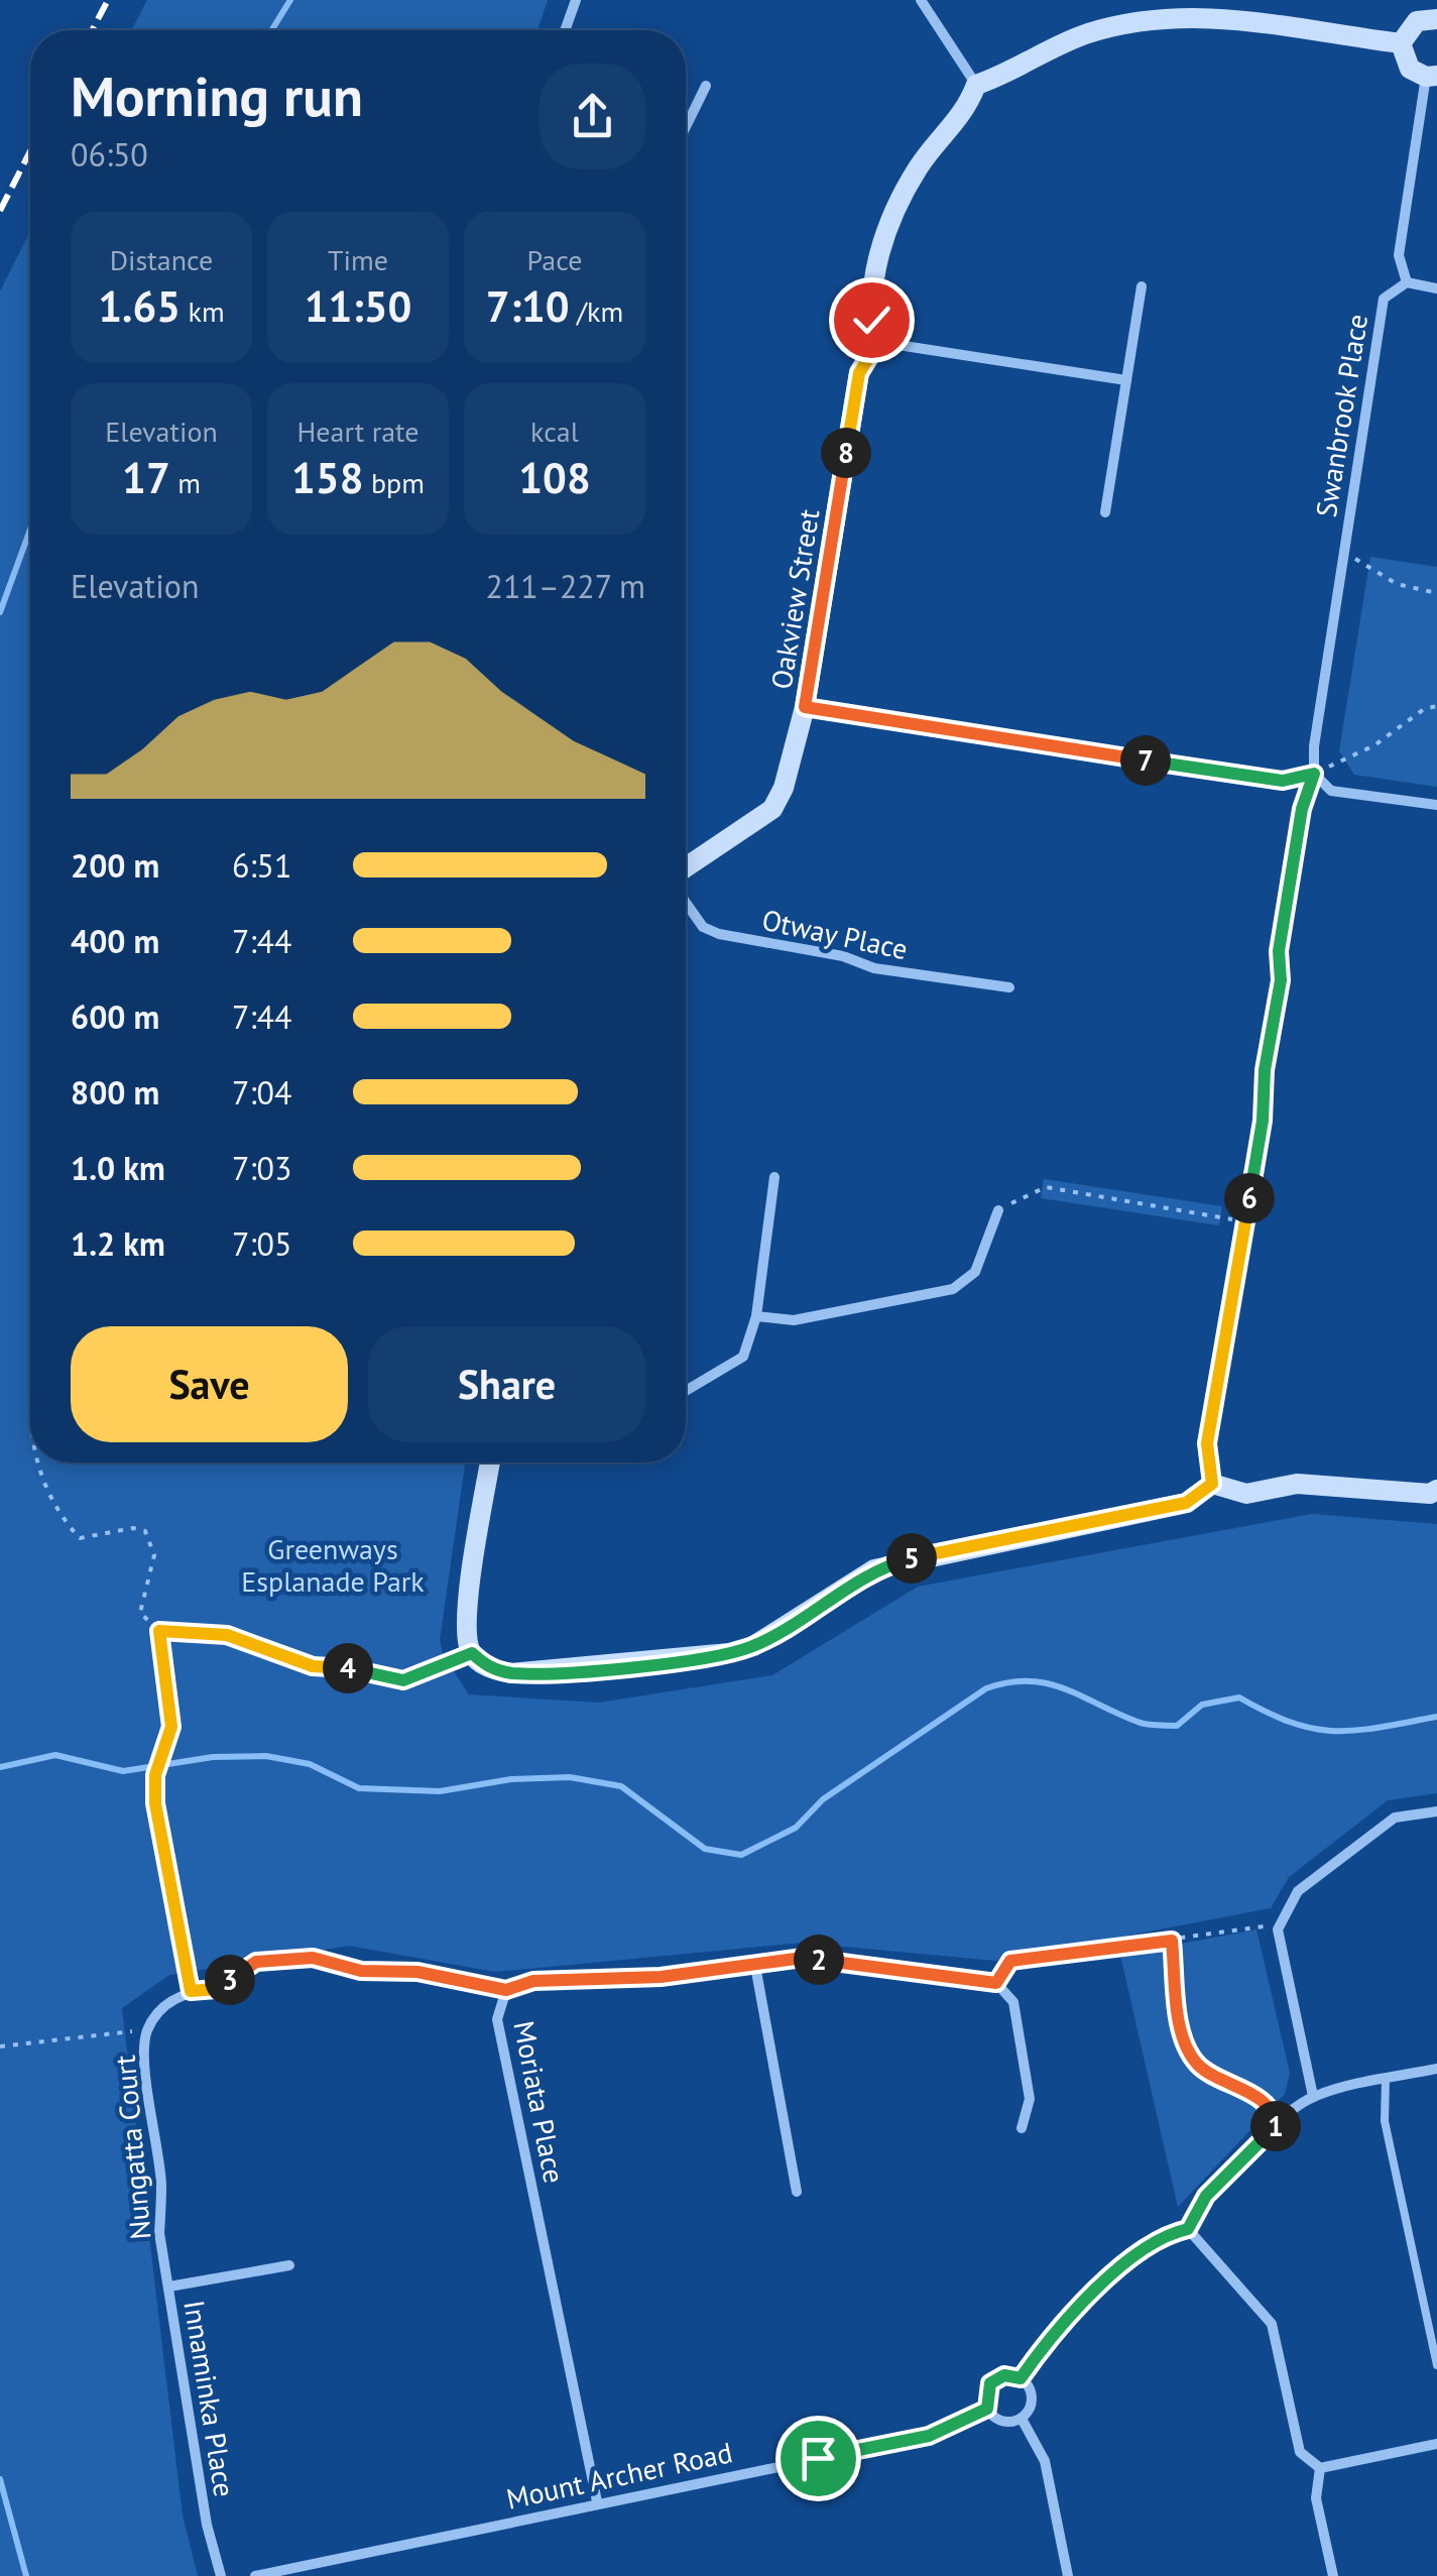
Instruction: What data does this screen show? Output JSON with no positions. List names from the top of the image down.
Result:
{
  "streets": {
    "street": [
      "Swanbrook Place",
      "Oakview Street",
      "Otway Place",
      "Moriata Place",
      "Nungatta Court",
      "Innaminka Place",
      "Mount Archer Road"
    ]
  },
  "crossings": [
    ["Moriata Place", "Mount Archer Road"],
    ["Nungatta Court", "Innaminka Place"]
  ],
  "parks": ["Greenways Esplanade Park"],
  "page": {
    "heading": ["Morning run", "06:50"],
    "stats": [
      ["Distance", "1.65 km"],
      ["Time", "11:50"],
      ["Pace", "7:10 /km"],
      ["Elevation", "17 m"],
      ["Heart rate", "158 bpm"],
      ["kcal", "108"]
    ],
    "pins": [
      "8",
      "7",
      "6",
      "5",
      "4",
      "2",
      "3",
      "1"
    ],
    "chart": ["Elevation", "211–227 m"],
    "list": [
      {
        "name": "200 m",
        "note": "6:51"
      },
      {
        "name": "400 m",
        "note": "7:44"
      },
      {
        "name": "600 m",
        "note": "7:44"
      },
      {
        "name": "800 m",
        "note": "7:04"
      },
      {
        "name": "1.0 km",
        "note": "7:03"
      },
      {
        "name": "1.2 km",
        "note": "7:05"
      }
    ],
    "buttons": ["Save", "Share"]
  }
}
